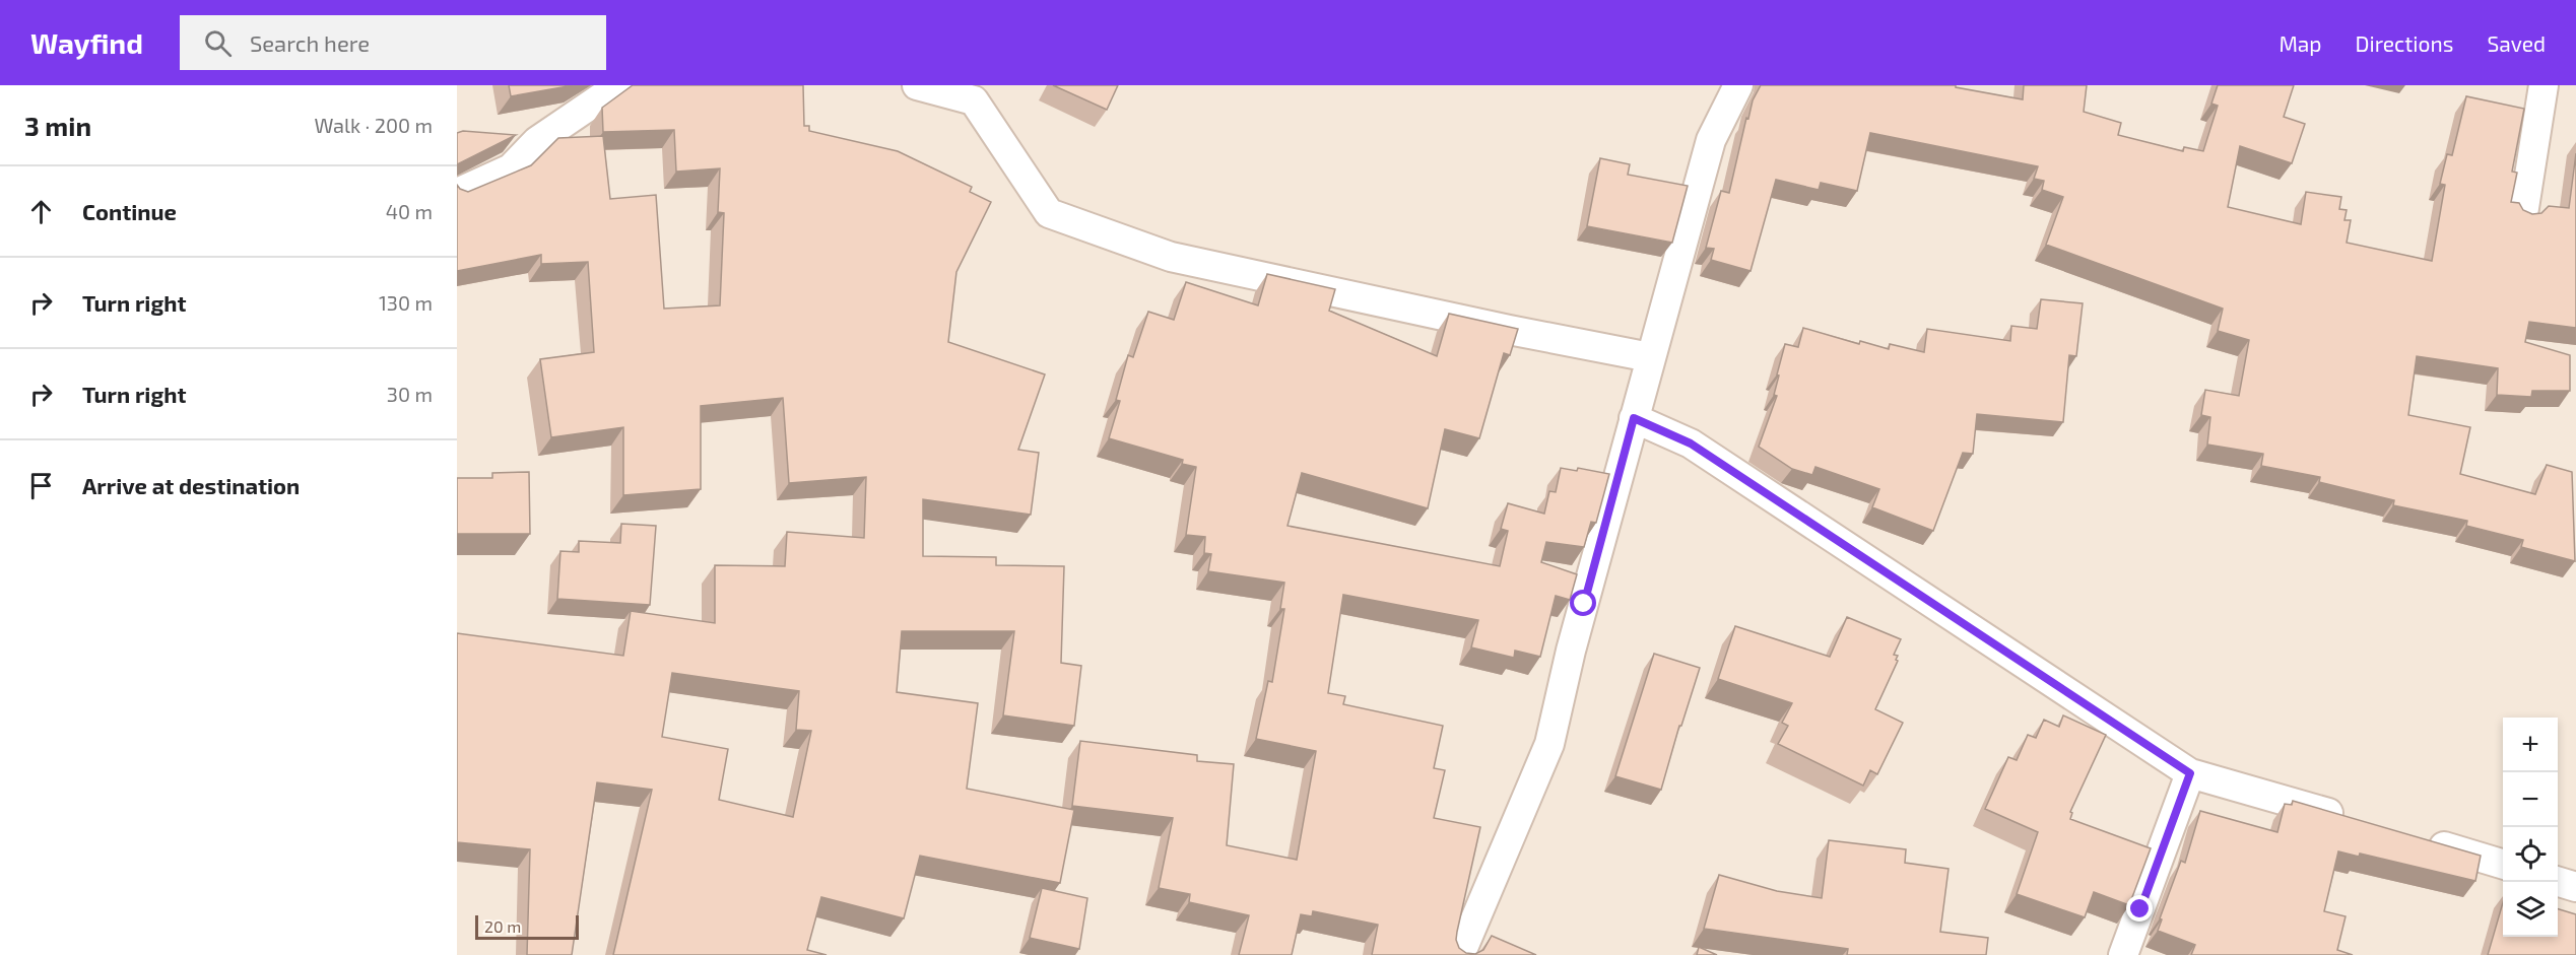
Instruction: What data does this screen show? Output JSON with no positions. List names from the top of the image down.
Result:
{
  "scale_bar": "20 m",
  "page": {
    "header": "Wayfind",
    "search": "Search here",
    "nav": ["Map", "Directions", "Saved"],
    "heading": ["3 min", "Walk · 200 m"],
    "list": [
      ["Continue", "40 m"],
      ["Turn right", "130 m"],
      ["Turn right", "30 m"],
      "Arrive at destination"
    ],
    "map_buttons": ["+", "−"],
    "scale": "20 m"
  }
}
